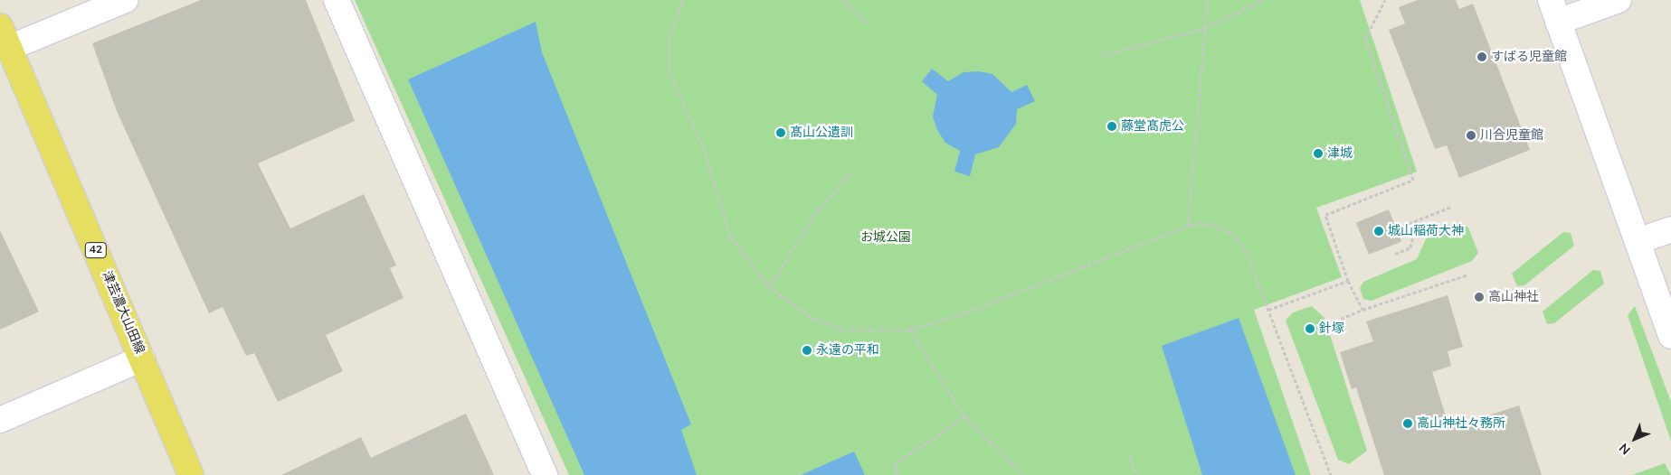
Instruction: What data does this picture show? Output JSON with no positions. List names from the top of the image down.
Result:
{
  "streets": {
    "main road": ["42", "津芸濃大山田線"]
  },
  "parks": ["お城公園"],
  "places": [
    "すばる児童館",
    "藤堂髙虎公",
    "髙山公遺訓",
    "川合児童館",
    "津城",
    "城山稲荷大神",
    "高山神社",
    "針塚",
    "永遠の平和",
    "高山神社々務所"
  ],
  "north": "bottom left"
}
